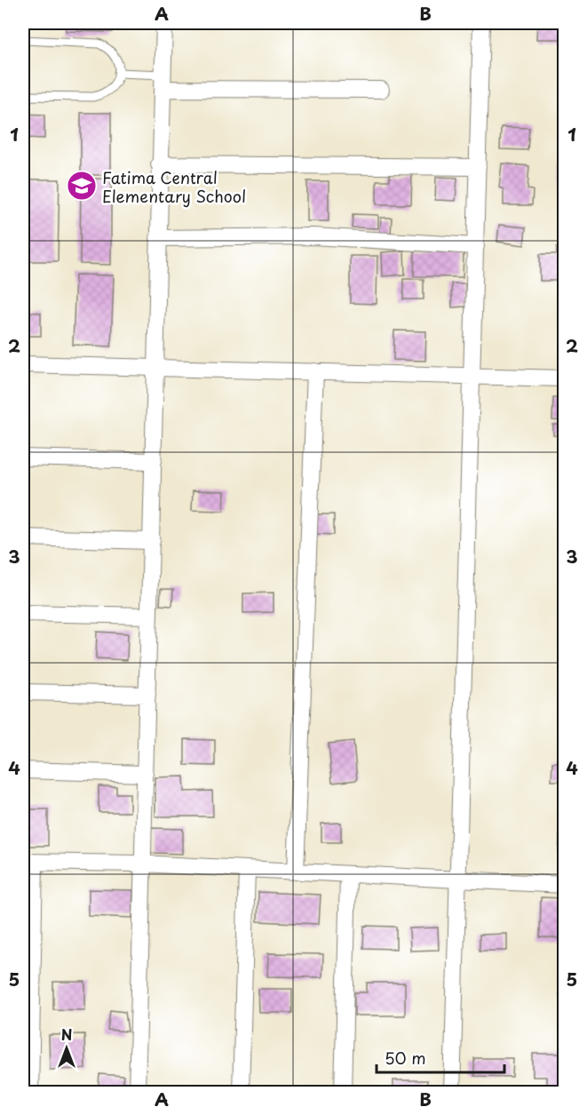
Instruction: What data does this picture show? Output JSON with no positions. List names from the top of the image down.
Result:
{
  "places": {
    "school or university": ["Fatima Central Elementary School"]
  },
  "scale_bar": "50 m",
  "north": "top",
  "grid": {
    "columns": ["A", "B"],
    "rows": [
      "1",
      "2",
      "3",
      "4",
      "5"
    ]
  }
}
